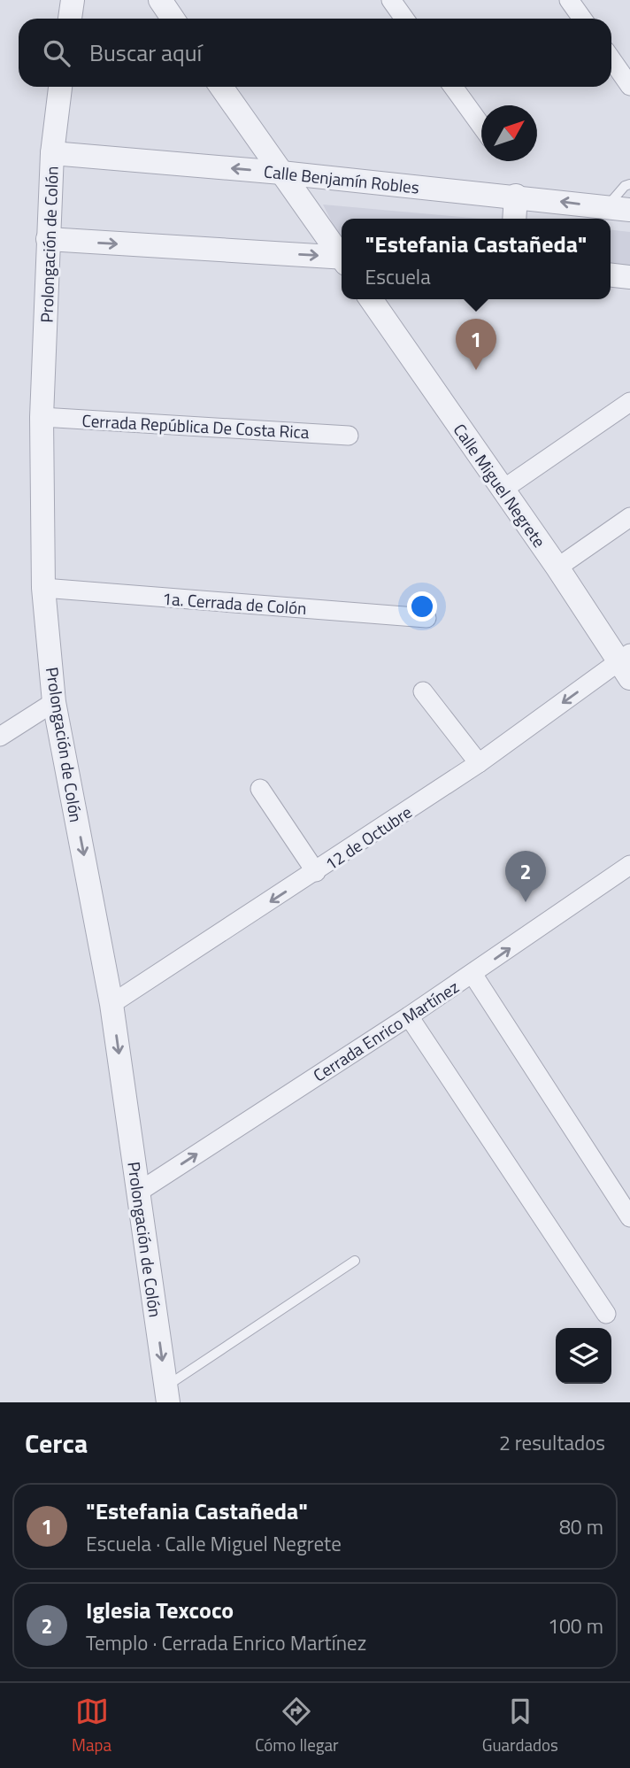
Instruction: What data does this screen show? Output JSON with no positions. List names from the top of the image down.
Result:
{
  "streets": {
    "street": [
      "Calle Benjamín Robles",
      "Prolongación de Colón",
      "Cerrada República De Costa Rica",
      "Calle Miguel Negrete",
      "1a. Cerrada de Colón",
      "12 de Octubre",
      "Cerrada Enrico Martínez"
    ]
  },
  "crossings": [
    ["Calle Benjamín Robles", "Prolongación de Colón"],
    ["Prolongación de Colón", "Cerrada República De Costa Rica"],
    ["Prolongación de Colón", "1a. Cerrada de Colón"],
    ["Prolongación de Colón", "12 de Octubre"],
    ["Prolongación de Colón", "Cerrada Enrico Martínez"],
    ["Calle Miguel Negrete", "12 de Octubre"]
  ],
  "one_way": ["Prolongación de Colón", "12 de Octubre", "Cerrada Enrico Martínez"],
  "north": "top right",
  "page": {
    "search": "Buscar aquí",
    "popup": ["\"Estefania Castañeda\"", "Escuela"],
    "pins": ["1", "2"],
    "heading": ["Cerca", "2 resultados"],
    "list": [
      {
        "mark": "1",
        "name": "\"Estefania Castañeda\"",
        "note": "Escuela · Calle Miguel Negrete",
        "value": "80 m"
      },
      {
        "mark": "2",
        "name": "Iglesia Texcoco",
        "note": "Templo · Cerrada Enrico Martínez",
        "value": "100 m"
      }
    ],
    "nav": ["Mapa", "Cómo llegar", "Guardados"]
  }
}
